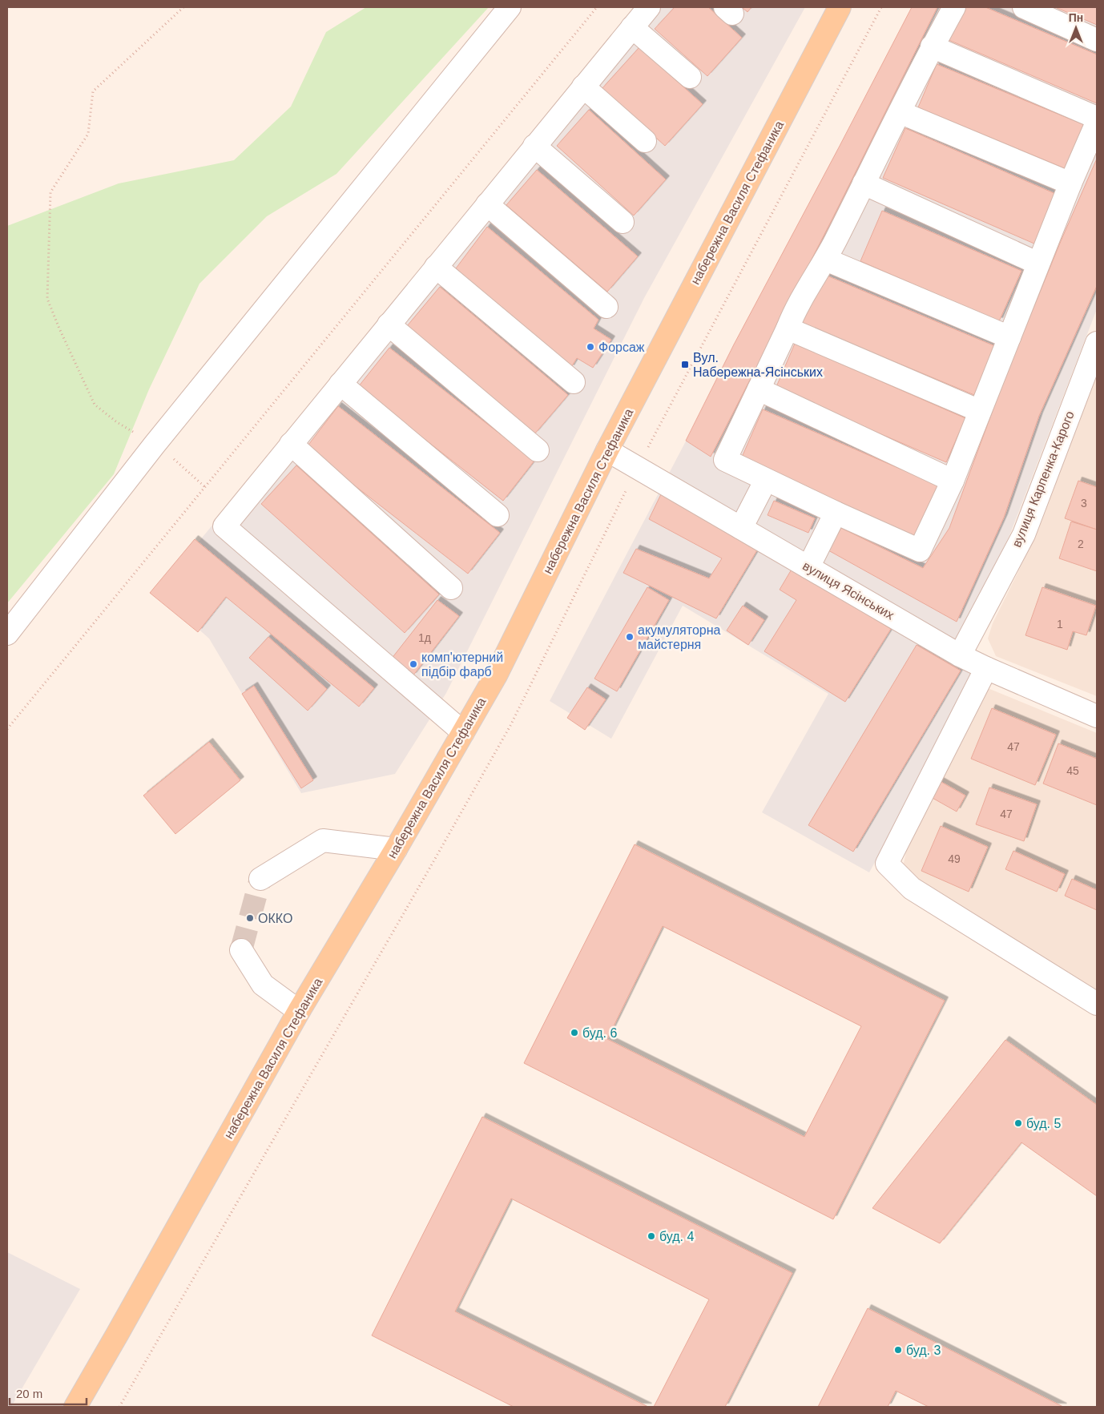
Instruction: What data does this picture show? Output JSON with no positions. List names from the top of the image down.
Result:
{
  "streets": {
    "main road": ["набережна Василя Стефаника"],
    "street": ["вулиця Карпенка-Карого", "вулиця Ясінських"]
  },
  "crossings": [
    ["набережна Василя Стефаника", "вулиця Ясінських"],
    ["вулиця Карпенка-Карого", "вулиця Ясінських"]
  ],
  "places": {
    "other": [
      "Форсаж",
      "акумуляторна майстерня",
      "комп'ютерний підбір фарб",
      "ОККО",
      "буд. 6",
      "буд. 5",
      "буд. 4",
      "буд. 3"
    ],
    "transit": ["Вул. Набережна-Ясінських"]
  },
  "house_numbers": [
    "3",
    "2",
    "1",
    "1д",
    "47",
    "45",
    "47",
    "49"
  ],
  "scale_bar": "20 m",
  "north": "top"
}
